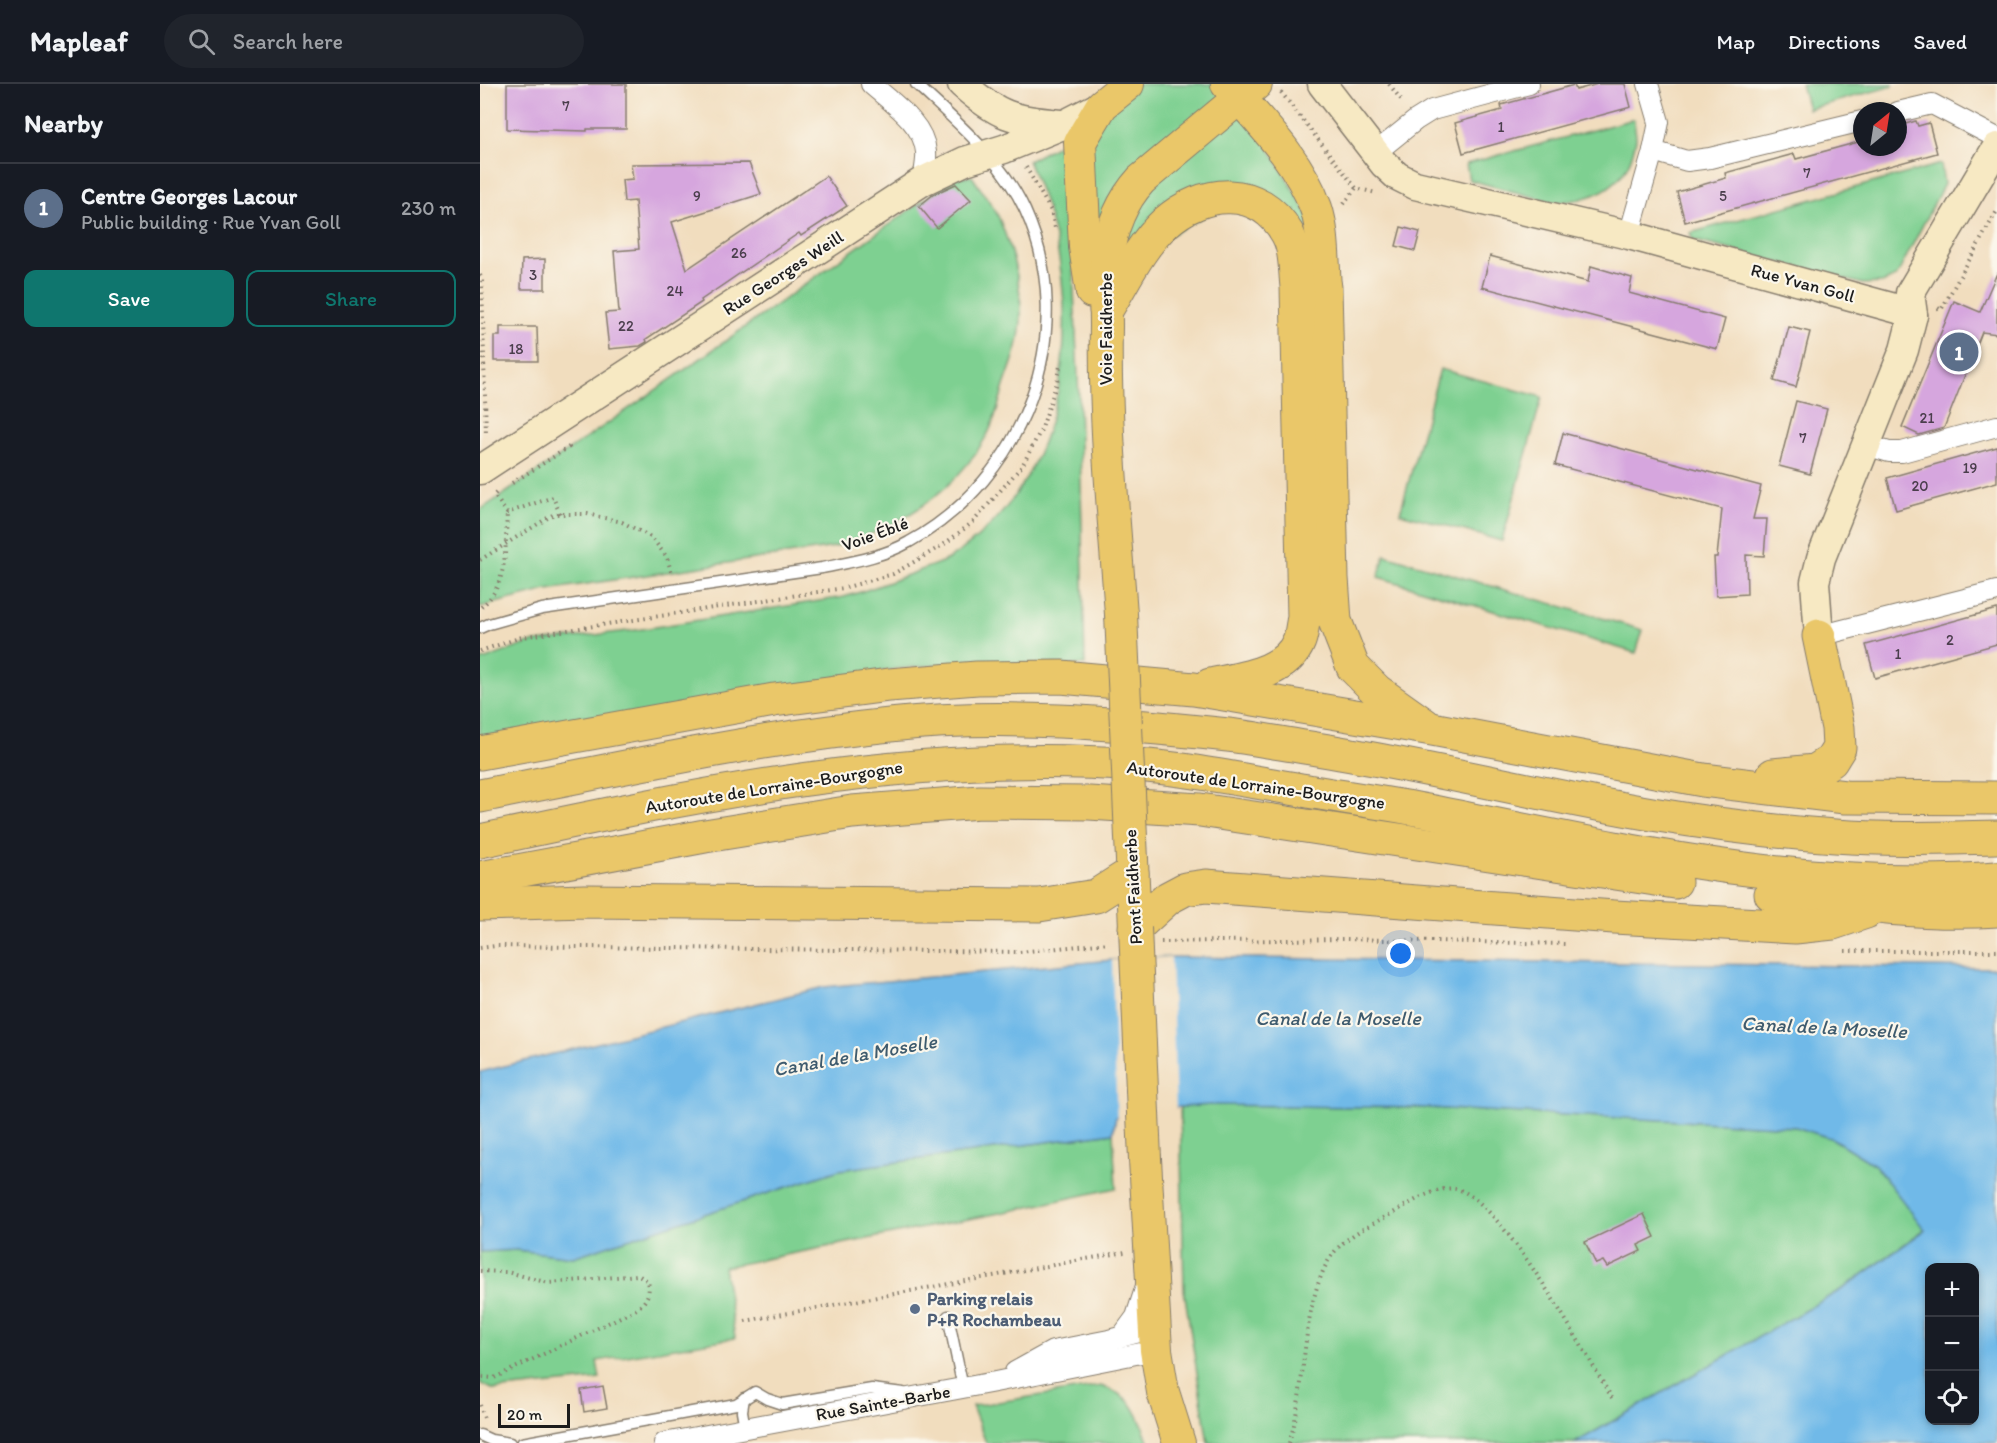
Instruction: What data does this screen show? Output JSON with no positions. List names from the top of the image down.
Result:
{
  "streets": {
    "highway": ["Autoroute de Lorraine-Bourgogne"],
    "main road": ["Voie Faidherbe", "Pont Faidherbe"],
    "street": ["Rue Georges Weill", "Rue Yvan Goll", "Rue Sainte-Barbe"],
    "lane": ["Voie Éblé"]
  },
  "crossings": [
    ["Rue Georges Weill", "Voie Éblé"],
    ["Voie Faidherbe", "Pont Faidherbe"],
    ["Pont Faidherbe", "Rue Sainte-Barbe"]
  ],
  "water": ["Canal de la Moselle"],
  "places": ["Parking relais P+R Rochambeau"],
  "house_numbers": [
    "7",
    "1",
    "7",
    "9",
    "5",
    "26",
    "3",
    "24",
    "22",
    "18",
    "21",
    "7",
    "19",
    "20",
    "2",
    "1"
  ],
  "scale_bar": "20 m",
  "north": "top right",
  "page": {
    "header": "Mapleaf",
    "search": "Search here",
    "nav": ["Map", "Directions", "Saved"],
    "heading": "Nearby",
    "list": [
      {
        "mark": "1",
        "name": "Centre Georges Lacour",
        "note": "Public building · Rue Yvan Goll",
        "value": "230 m"
      }
    ],
    "buttons": ["Save", "Share"],
    "pins": "1",
    "map_buttons": ["+", "−"],
    "scale": "20 m"
  }
}
